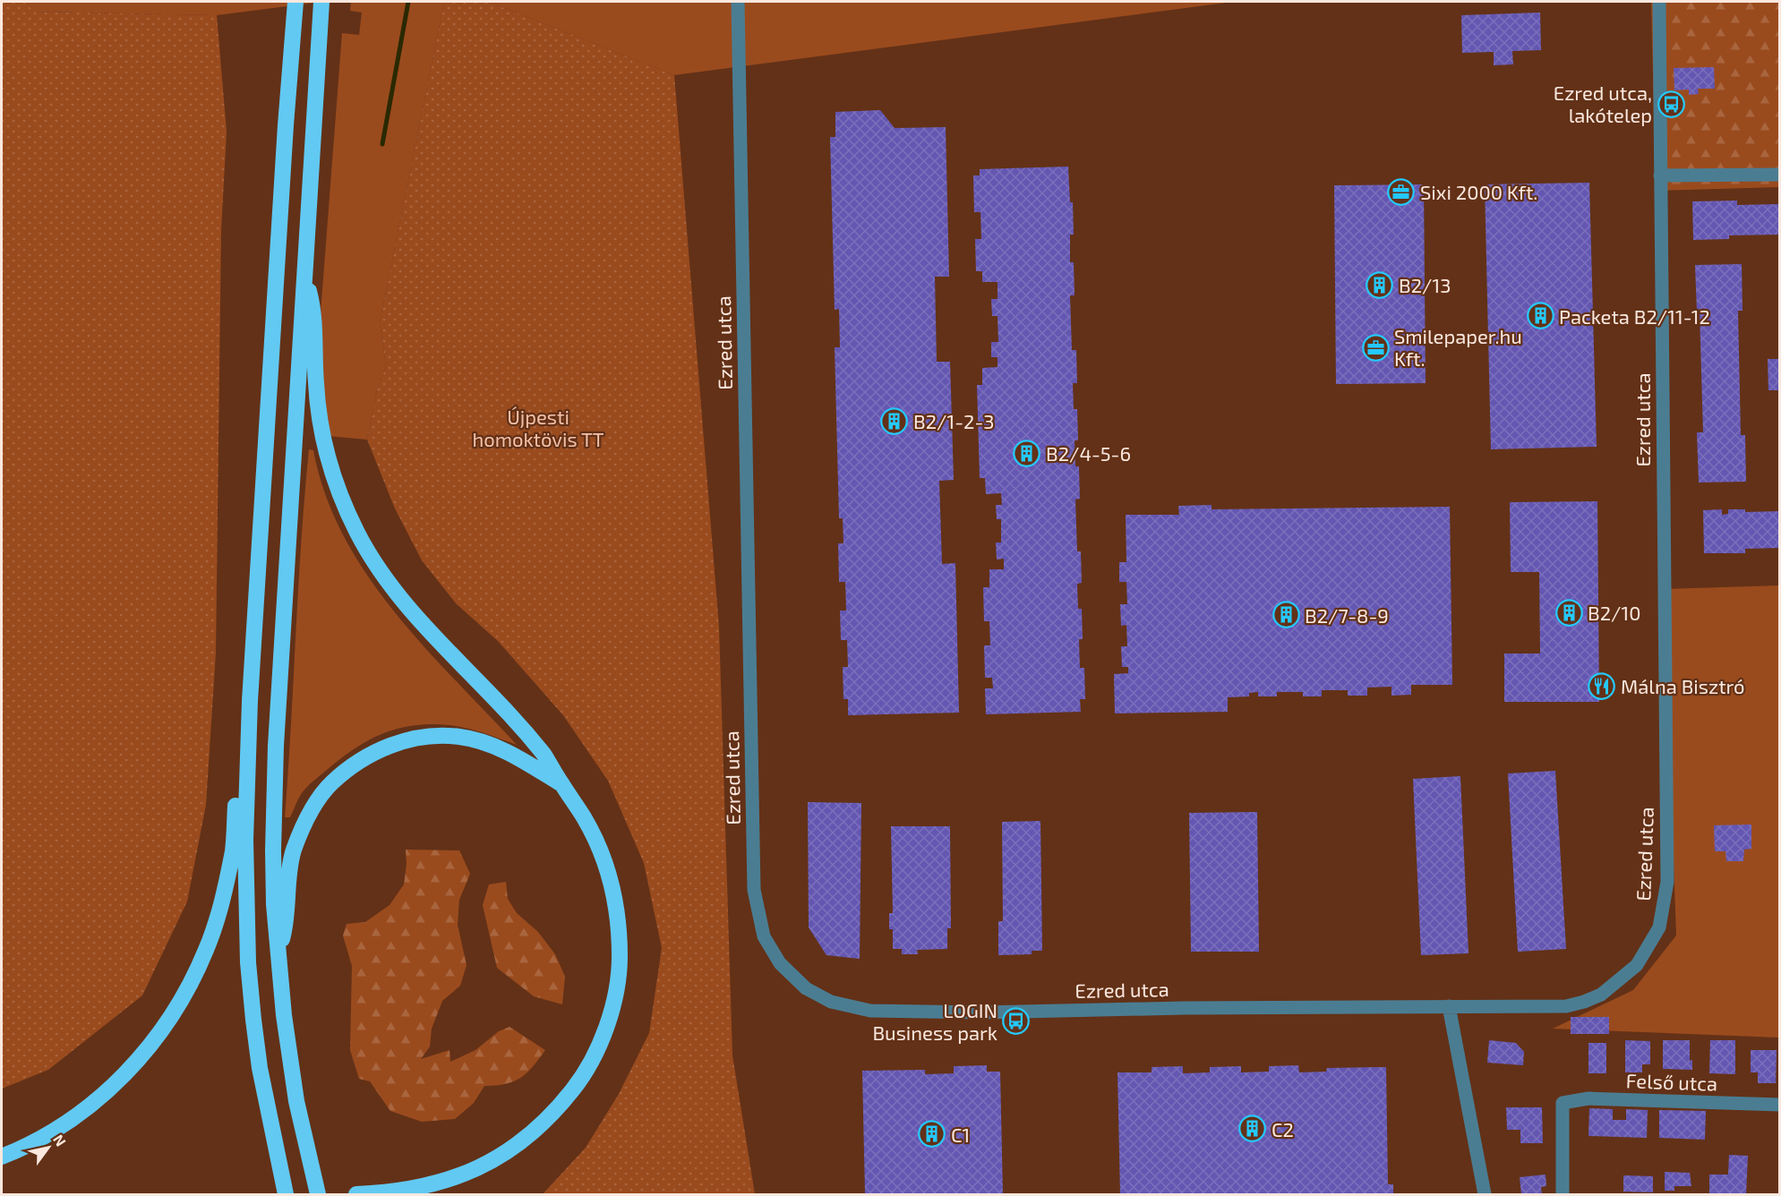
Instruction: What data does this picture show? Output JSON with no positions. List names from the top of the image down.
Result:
{
  "streets": {
    "street": ["Ezred utca", "Felső utca"]
  },
  "parks": ["Újpesti homoktövis TT"],
  "places": {
    "bus stop": ["Ezred utca, lakótelep", "LOGIN Business park"],
    "office": ["Sixi 2000 Kft.", "Smilepaper.hu Kft."],
    "building": [
      "B2/13",
      "Packeta B2/11-12",
      "B2/1-2-3",
      "B2/4-5-6",
      "B2/10",
      "B2/7-8-9",
      "C2",
      "C1"
    ],
    "restaurant": ["Málna Bisztró"]
  },
  "north": "top right"
}
